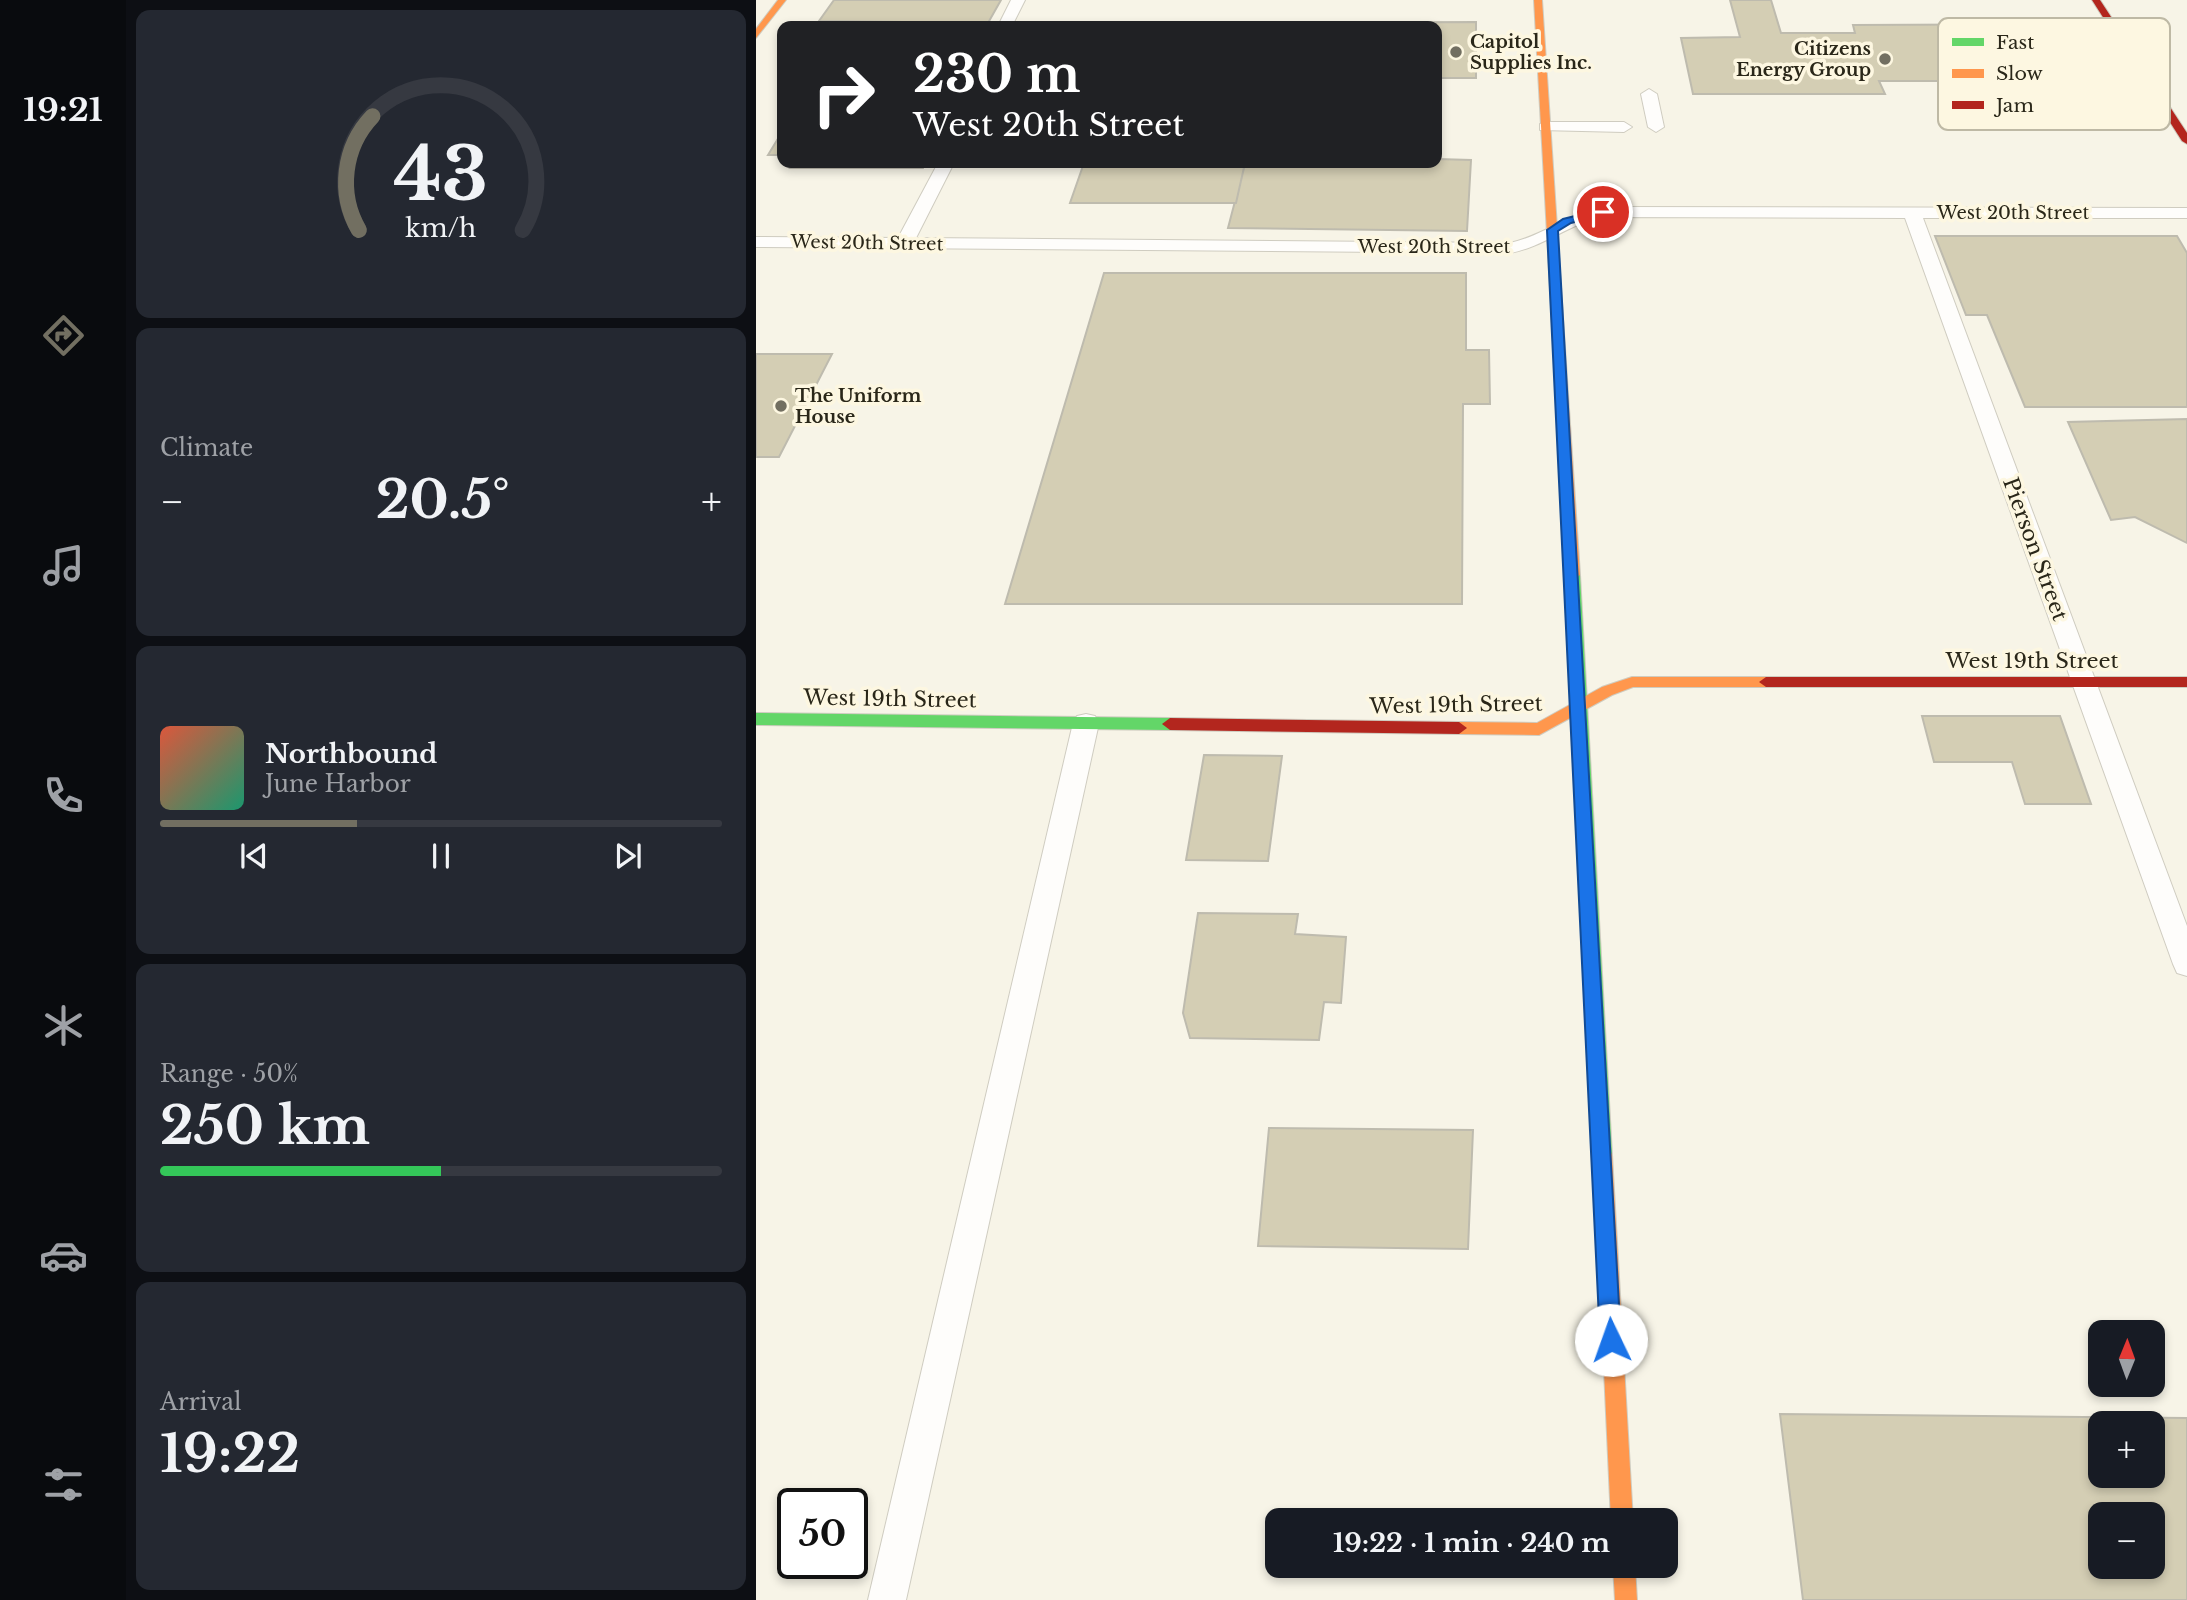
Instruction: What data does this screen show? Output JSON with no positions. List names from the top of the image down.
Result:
{
  "streets": {
    "main road": ["West 19th Street"],
    "lane": ["West 20th Street", "Pierson Street"]
  },
  "crossings": [
    ["West 20th Street", "Pierson Street"],
    ["Pierson Street", "West 19th Street"]
  ],
  "places": ["Capitol Supplies Inc.", "Citizens Energy Group", "The Uniform House"],
  "legend": ["Fast", "Slow", "Jam"],
  "north": "top",
  "page": {
    "tabs": "19:21",
    "turn": ["230 m", "West 20th Street"],
    "tile": [
      "Climate",
      ["Range · 50%", "250 km"],
      ["Arrival", "19:22"]
    ],
    "heat": ["−", "20.5°", "+"],
    "song": ["Northbound", "June Harbor"],
    "map_buttons": ["+", "−"],
    "limit": "50",
    "trip": "19:22 · 1 min · 240 m",
    "gauge": ["43", "km/h"]
  }
}
